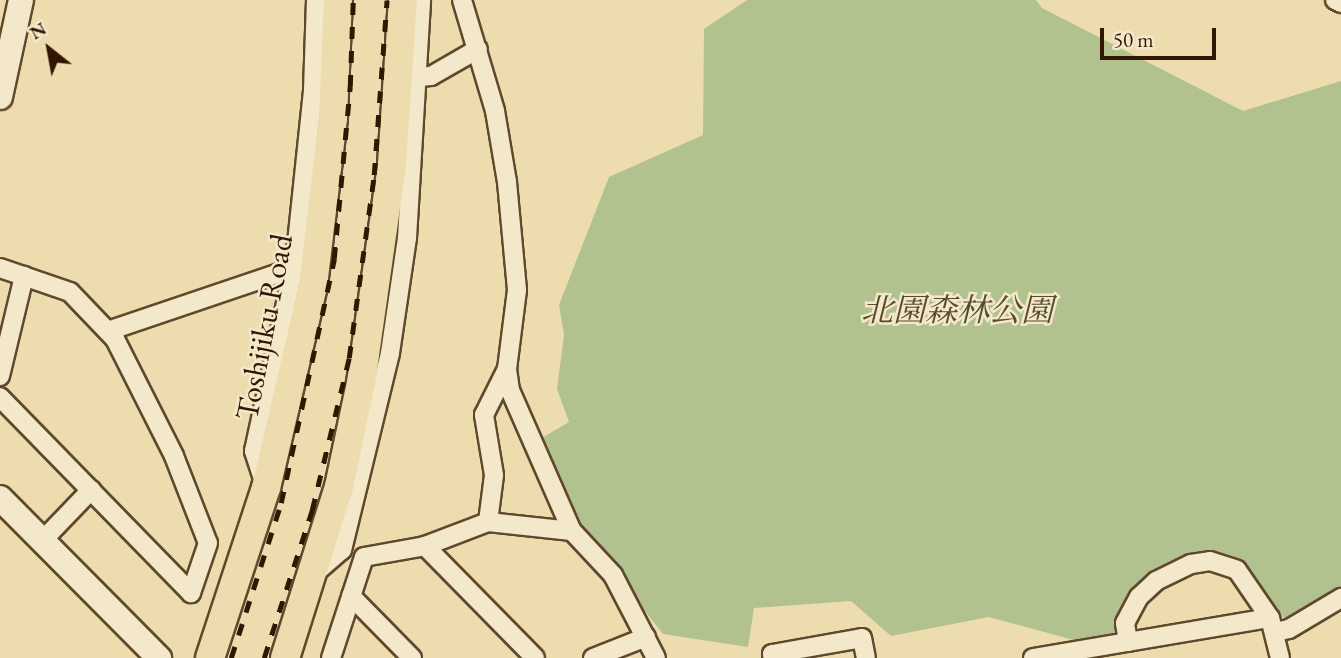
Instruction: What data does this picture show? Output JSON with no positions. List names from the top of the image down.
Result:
{
  "streets": {
    "main road": ["Toshijiku Road"]
  },
  "parks": ["北園森林公園"],
  "scale_bar": "50 m",
  "north": "top left"
}
